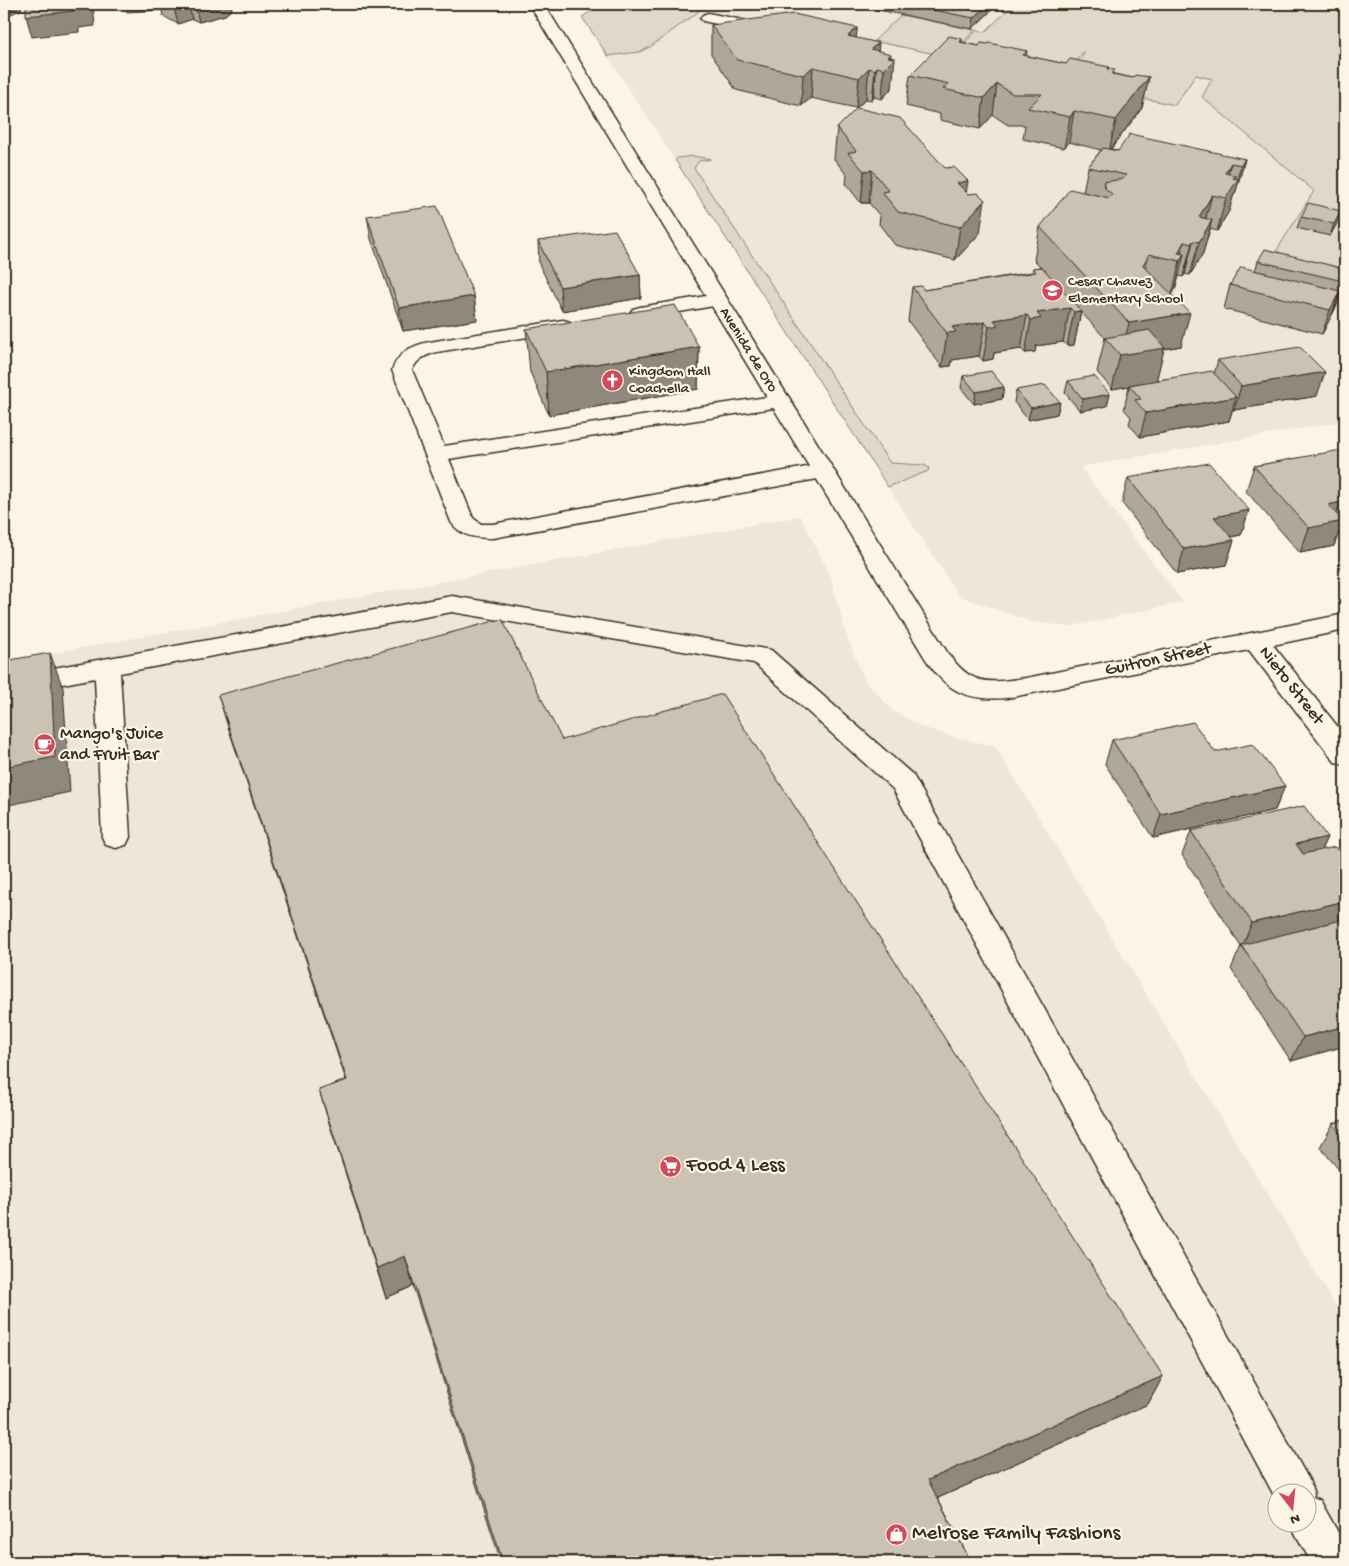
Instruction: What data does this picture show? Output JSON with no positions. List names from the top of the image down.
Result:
{
  "streets": {
    "street": ["Avenida de Oro", "Guitron Street", "Nieto Street"]
  },
  "crossings": [
    ["Avenida de Oro", "Guitron Street"],
    ["Guitron Street", "Nieto Street"]
  ],
  "places": {
    "school or university": ["Cesar Chavez Elementary School"],
    "church": ["Kingdom Hall Coachella"],
    "cafe": ["Mango's Juice and Fruit Bar"],
    "supermarket": ["Food 4 Less"],
    "shop": ["Melrose Family Fashions"]
  },
  "north": "bottom"
}
